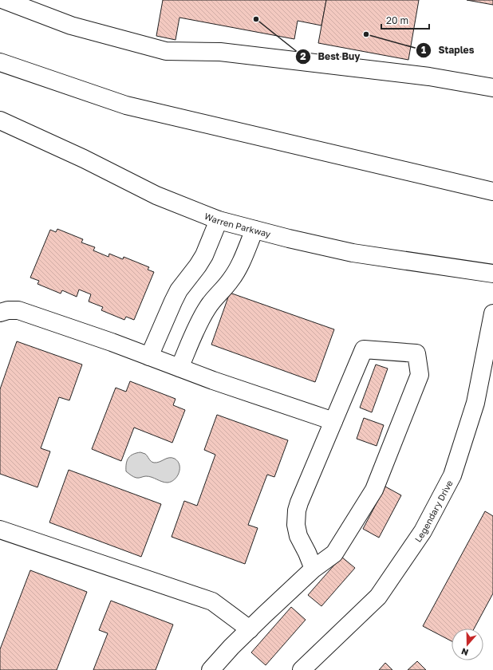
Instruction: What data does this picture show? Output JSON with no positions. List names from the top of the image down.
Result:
{
  "streets": {
    "main road": ["Warren Parkway", "Legendary Drive"]
  },
  "places": ["Best Buy", "Staples"],
  "scale_bar": "20 m",
  "north": "bottom"
}
